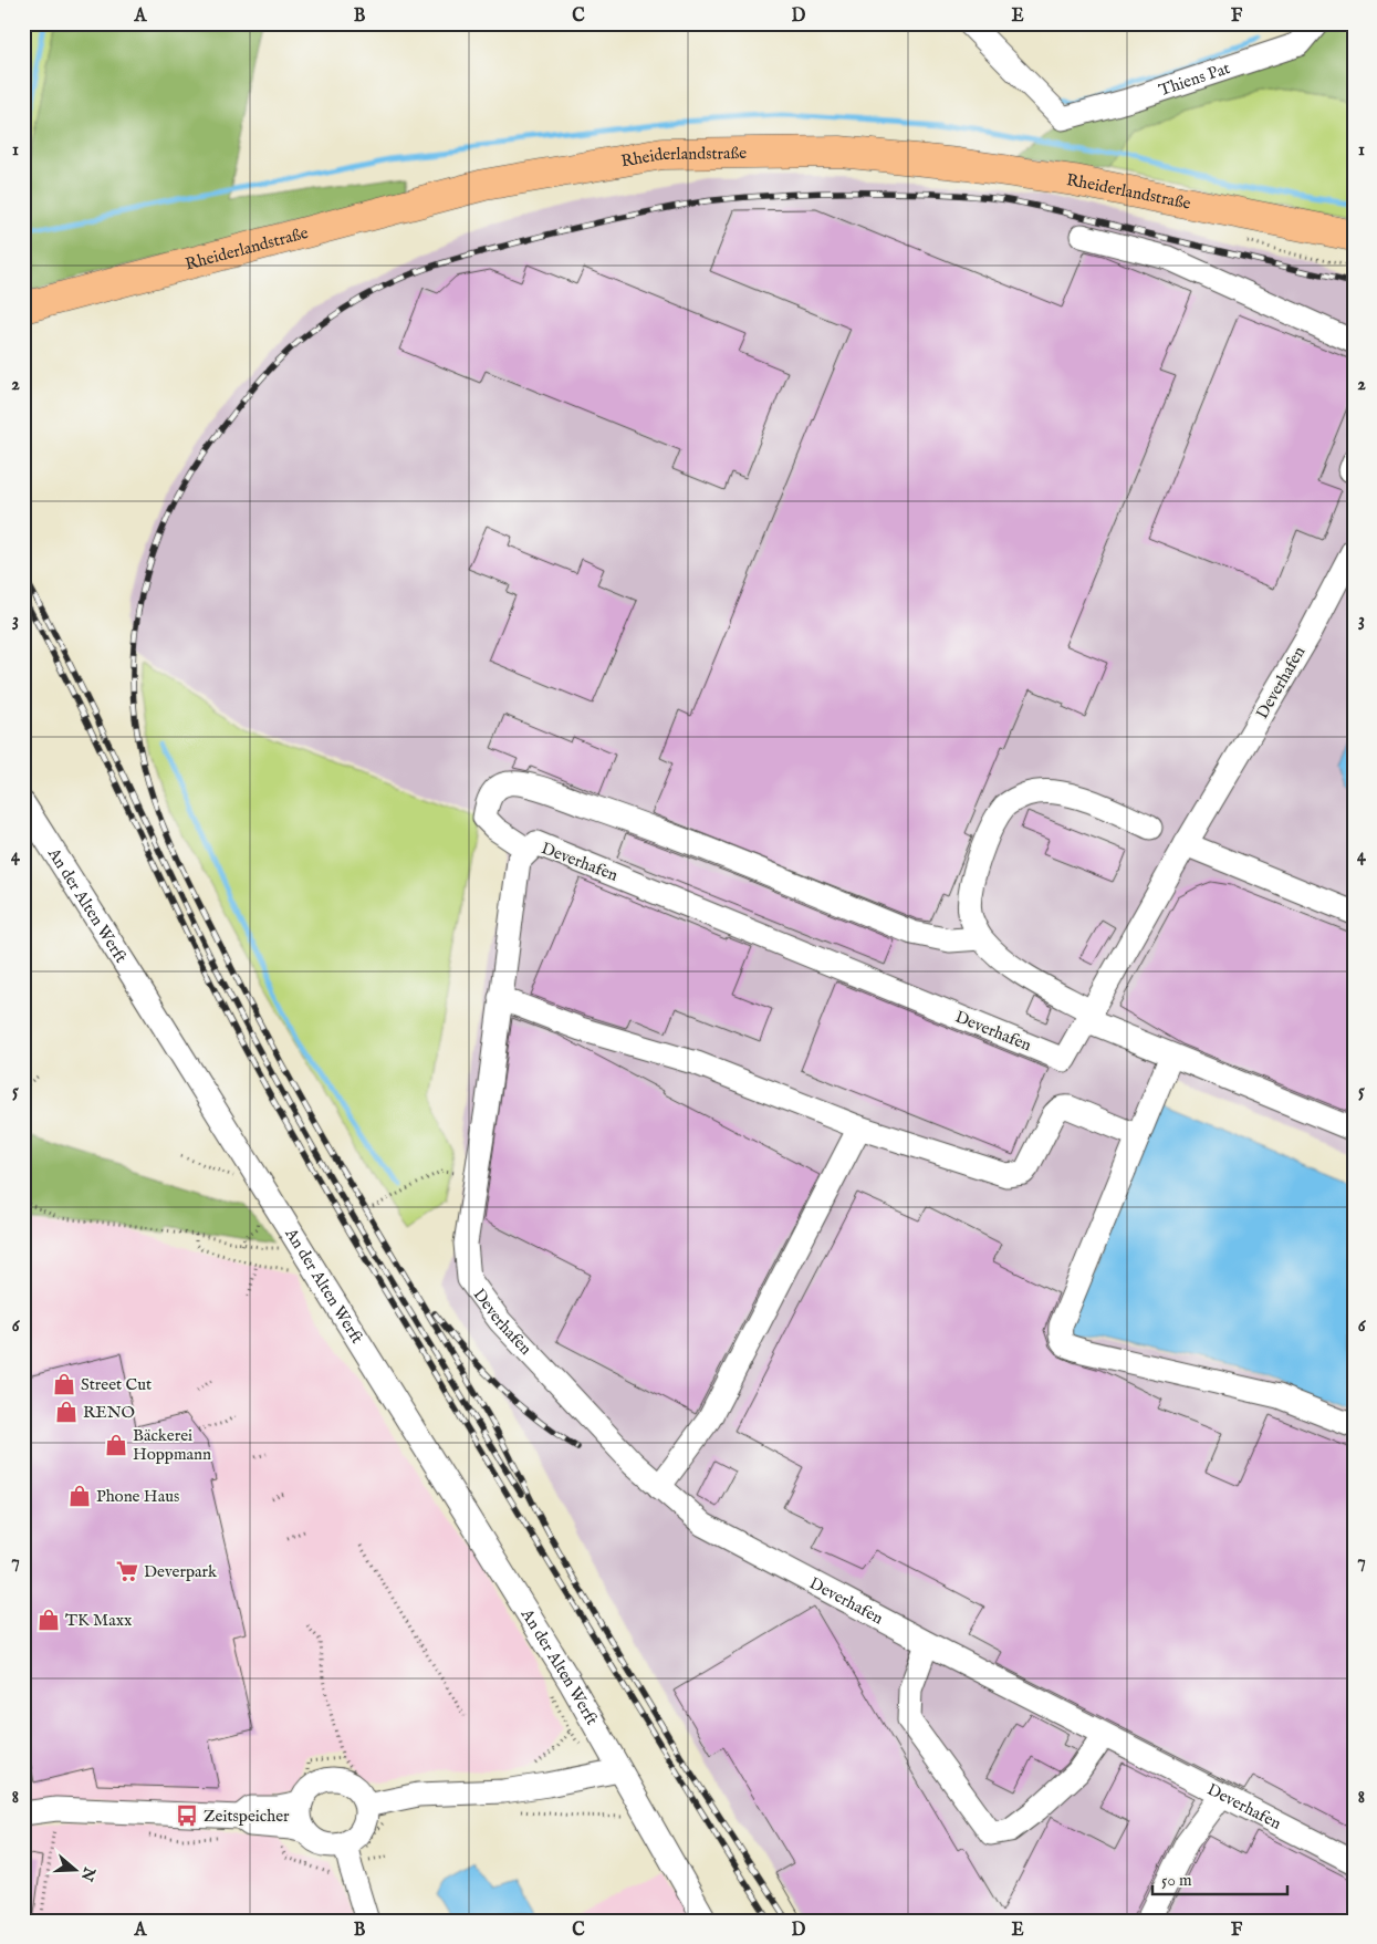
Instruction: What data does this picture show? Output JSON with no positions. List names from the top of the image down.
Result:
{
  "streets": {
    "main road": ["Rheiderlandstraße"],
    "street": ["Thiens Pat", "Deverhafen", "An der Alten Werft"]
  },
  "places": {
    "shop": [
      "Street Cut",
      "RENO",
      "Bäckerei Hoppmann",
      "Phone Haus",
      "TK Maxx"
    ],
    "supermarket": ["Deverpark"],
    "bus stop": ["Zeitspeicher"]
  },
  "scale_bar": "50 m",
  "north": "right",
  "grid": {
    "columns": [
      "A",
      "B",
      "C",
      "D",
      "E",
      "F"
    ],
    "rows": [
      "1",
      "2",
      "3",
      "4",
      "5",
      "6",
      "7",
      "8"
    ]
  }
}
